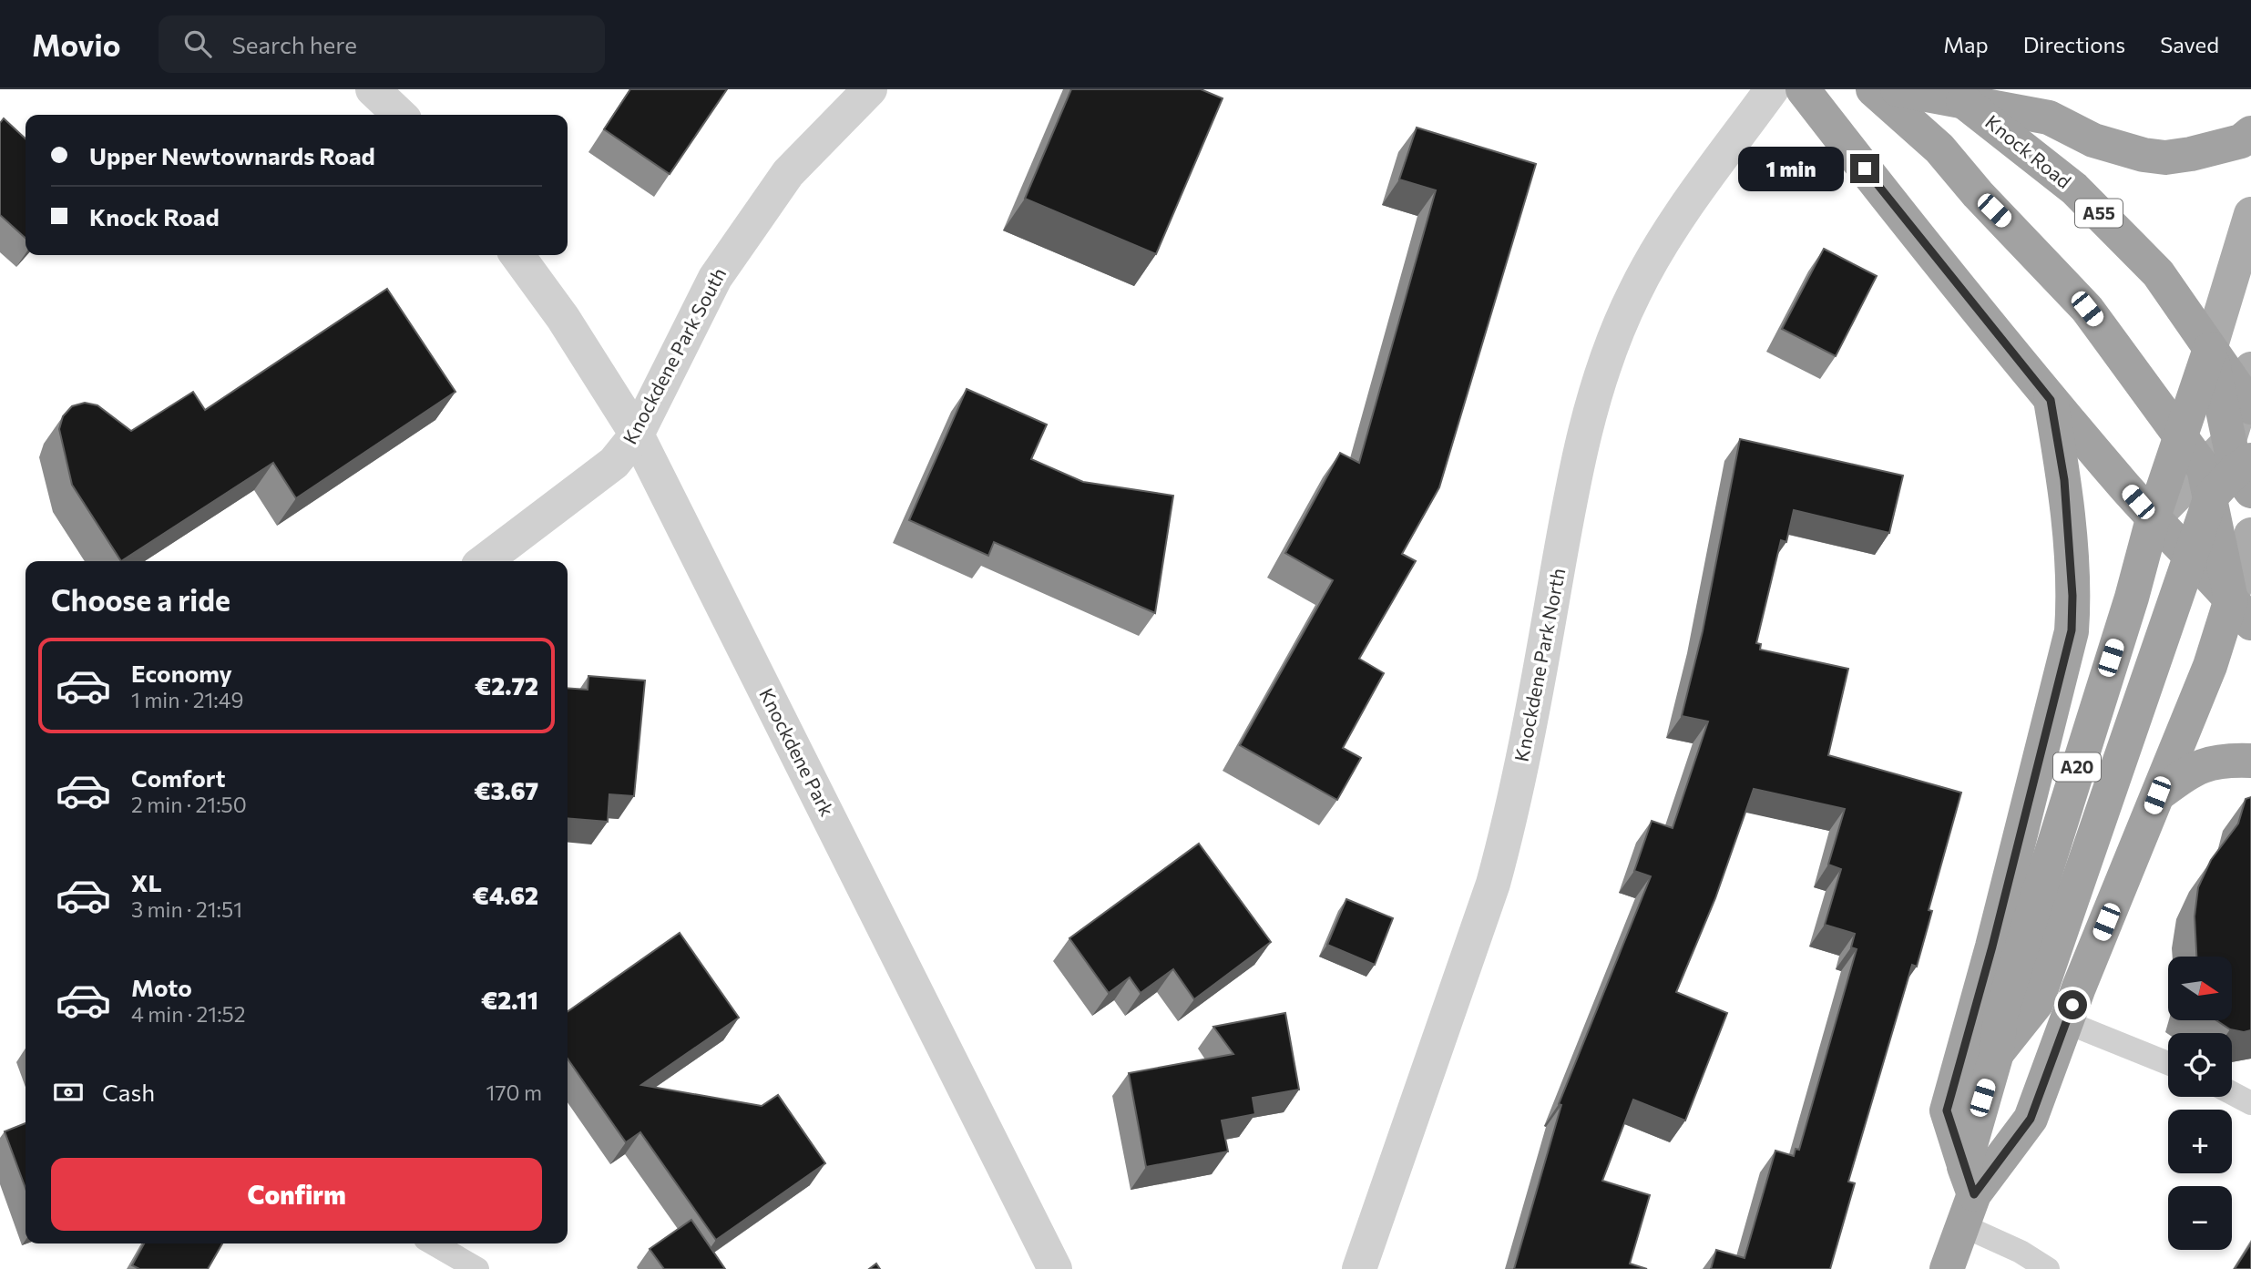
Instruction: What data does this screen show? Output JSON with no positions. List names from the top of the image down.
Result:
{
  "streets": {
    "highway": ["Knock Road", "A55", "A20"],
    "street": ["Knockdene Park South", "Knockdene Park North", "Knockdene Park"]
  },
  "crossings": [
    ["Knock Road", "A20"],
    ["Knockdene Park South", "Knockdene Park"]
  ],
  "north": "right",
  "page": {
    "header": "Movio",
    "search": "Search here",
    "nav": ["Map", "Directions", "Saved"],
    "banner": ["Upper Newtownards Road", "Knock Road"],
    "bubble": "1 min",
    "heading": "Choose a ride",
    "list": [
      {
        "name": "Economy",
        "note": "1 min · 21:49",
        "value": "€2.72"
      },
      {
        "name": "Comfort",
        "note": "2 min · 21:50",
        "value": "€3.67"
      },
      {
        "name": "XL",
        "note": "3 min · 21:51",
        "value": "€4.62"
      },
      {
        "name": "Moto",
        "note": "4 min · 21:52",
        "value": "€2.11"
      }
    ],
    "map_buttons": ["+", "−"],
    "pay": ["Cash", "170 m"],
    "buttons": "Confirm"
  }
}
